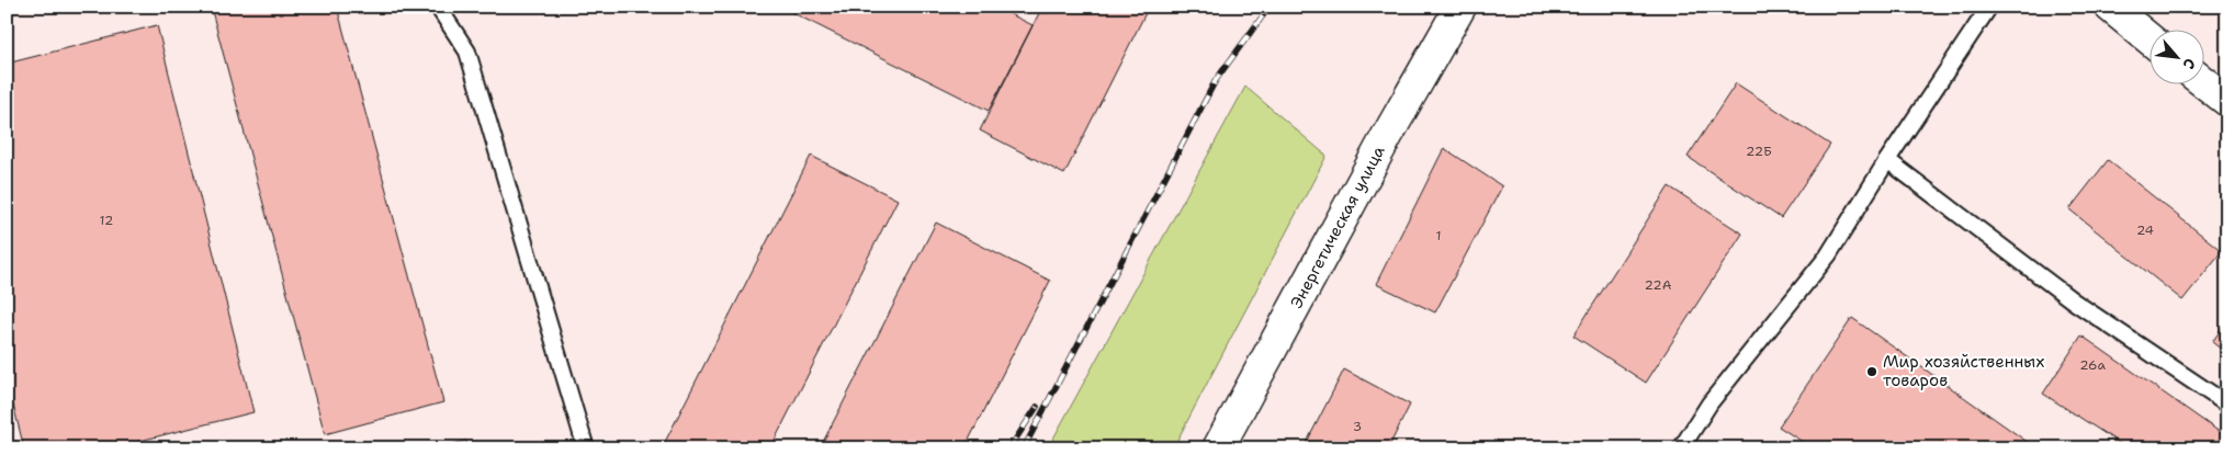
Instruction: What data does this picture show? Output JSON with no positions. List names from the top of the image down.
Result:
{
  "streets": {
    "street": ["Энергетическая улица"]
  },
  "places": ["Мир хозяйственных товаров"],
  "house_numbers": [
    "22Б",
    "12",
    "24",
    "1",
    "22А",
    "26а",
    "3"
  ],
  "north": "bottom right"
}
